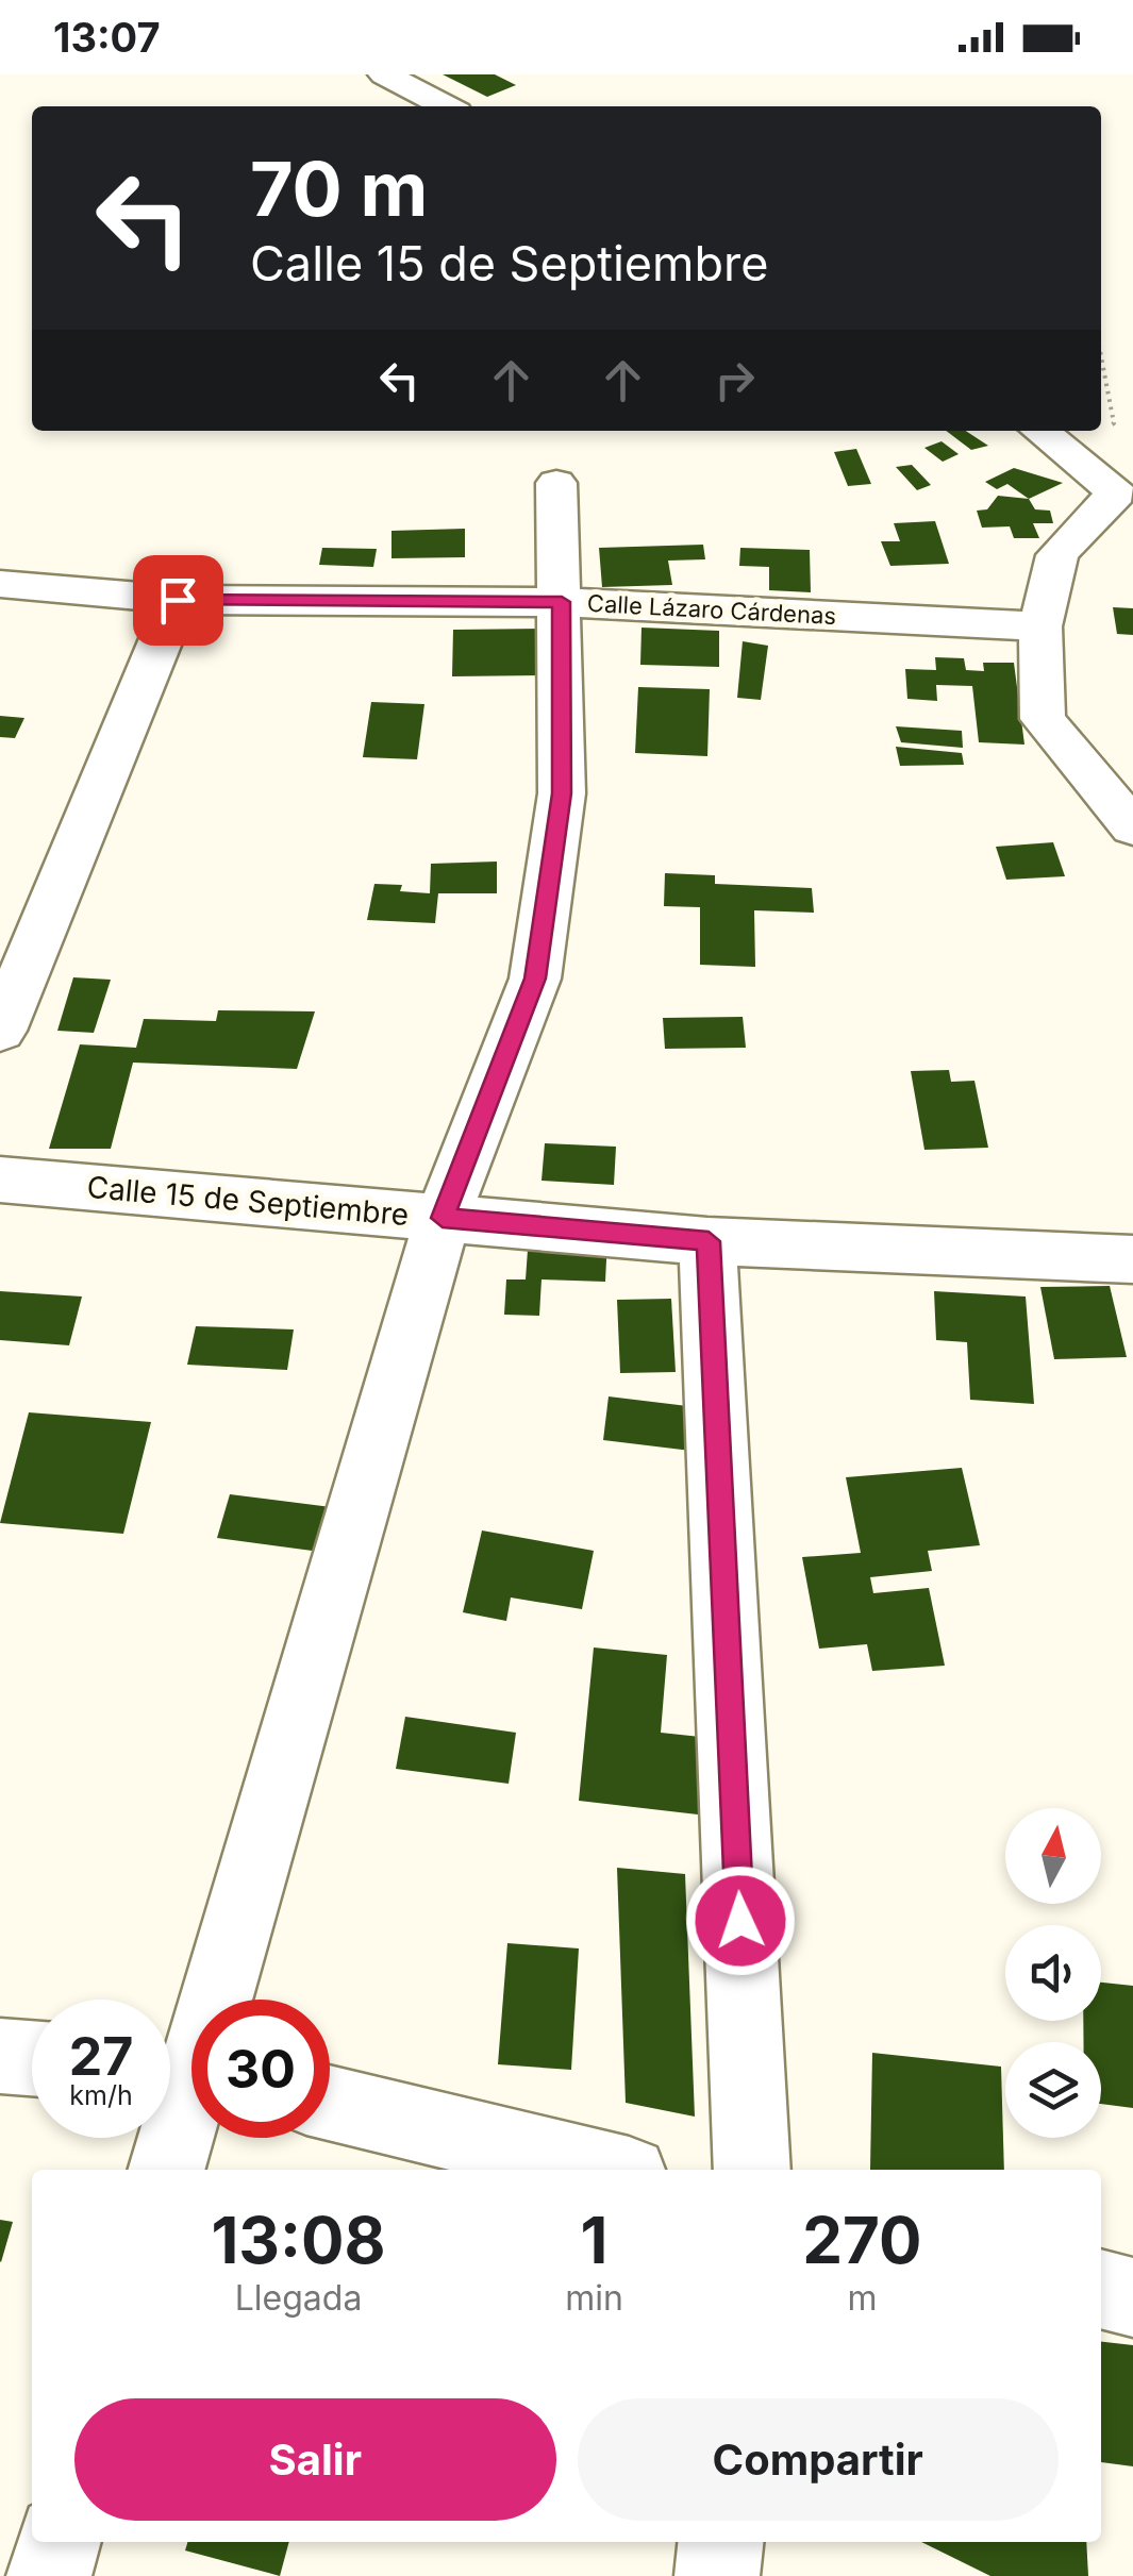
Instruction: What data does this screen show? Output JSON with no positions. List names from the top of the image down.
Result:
{
  "streets": {
    "street": ["Calle Lázaro Cárdenas", "Calle 15 de Septiembre"]
  },
  "north": "top",
  "page": {
    "status": "13:07",
    "turn": ["70 m", "Calle 15 de Septiembre"],
    "speed": "27 km/h",
    "limit": "30",
    "eta": [
      "13:08",
      "Llegada",
      "1",
      "min",
      "270",
      "m"
    ],
    "buttons": ["Salir", "Compartir"]
  }
}
